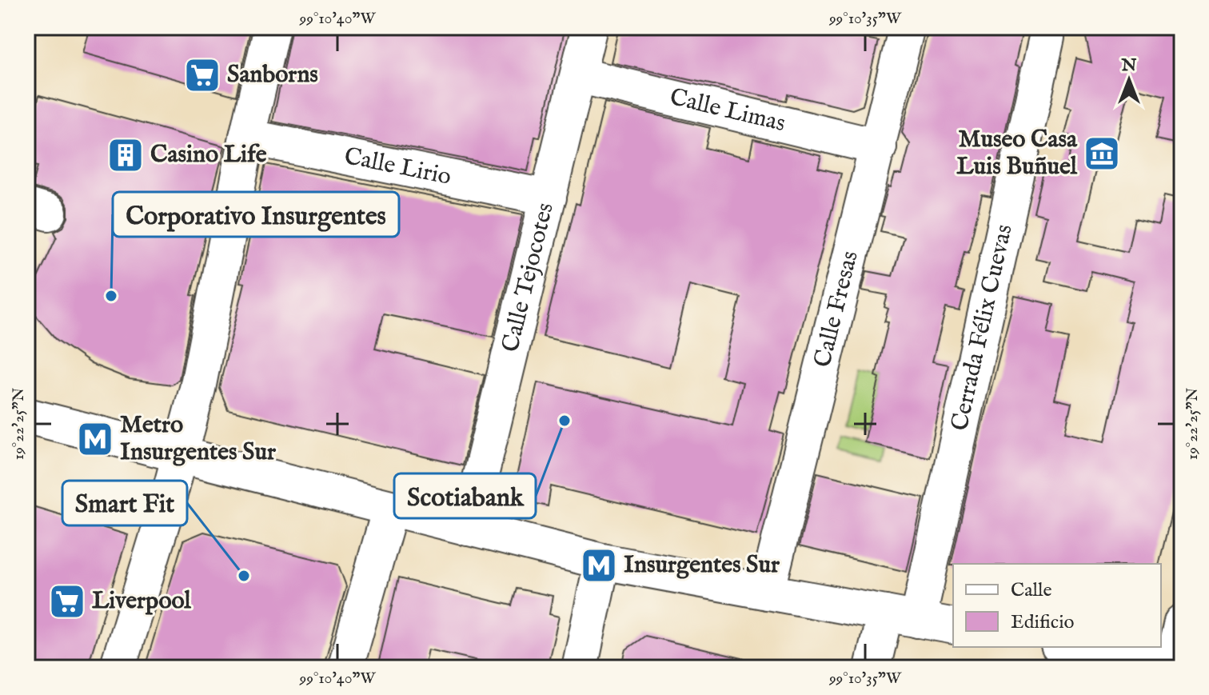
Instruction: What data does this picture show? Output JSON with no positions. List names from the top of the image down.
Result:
{
  "streets": {
    "street": [
      "Calle Limas",
      "Calle Lirio",
      "Calle Tejocotes",
      "Calle Fresas",
      "Cerrada Félix Cuevas"
    ]
  },
  "crossings": [
    ["Calle Limas", "Calle Tejocotes"],
    ["Calle Limas", "Calle Fresas"],
    ["Calle Lirio", "Calle Tejocotes"]
  ],
  "places": {
    "supermarket": ["Sanborns", "Liverpool"],
    "museum": ["Museo Casa Luis Buñuel"],
    "building": ["Casino Life"],
    "other": ["Corporativo Insurgentes", "Scotiabank", "Smart Fit"],
    "metro station": ["Metro Insurgentes Sur", "Insurgentes Sur"]
  },
  "legend": ["Calle", "Edificio"],
  "north": "top",
  "coordinates": ["99°10'40\"W", "99°10'35\"W", "19°22'25\"N"]
}
